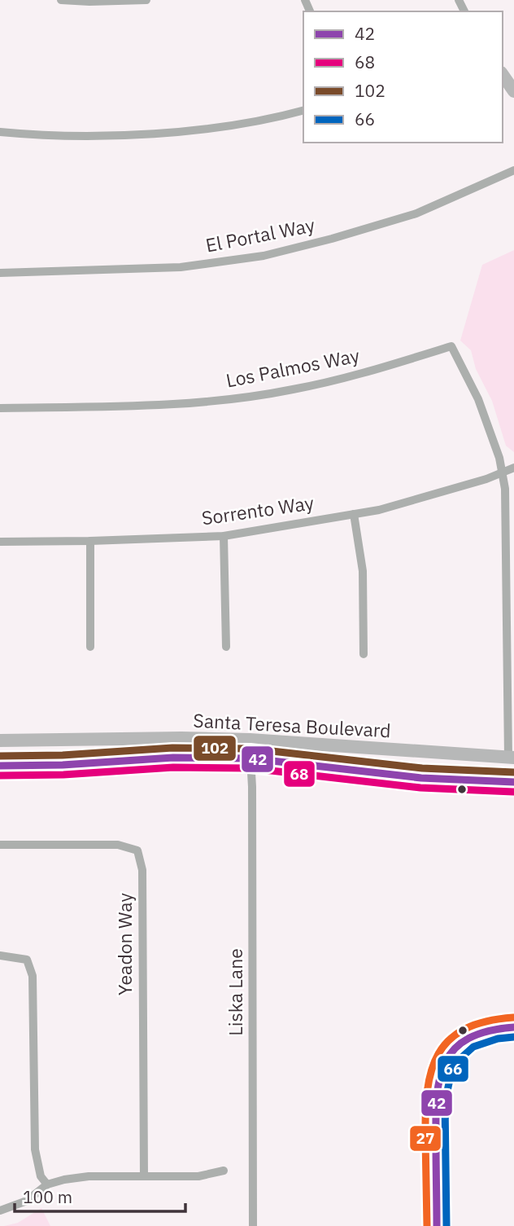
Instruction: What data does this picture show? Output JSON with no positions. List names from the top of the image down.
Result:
{
  "streets": {
    "main road": ["Santa Teresa Boulevard"],
    "street": [
      "El Portal Way",
      "Los Palmos Way",
      "Sorrento Way",
      "Yeadon Way",
      "Liska Lane"
    ]
  },
  "crossings": [
    ["Los Palmos Way", "Sorrento Way"],
    ["Santa Teresa Boulevard", "Liska Lane"]
  ],
  "lines": [
    "transit line 102",
    "transit line 42",
    "transit line 68",
    "transit line 27",
    "transit line 66"
  ],
  "legend": [
    "42",
    "68",
    "102",
    "66"
  ],
  "scale_bar": "100 m"
}
